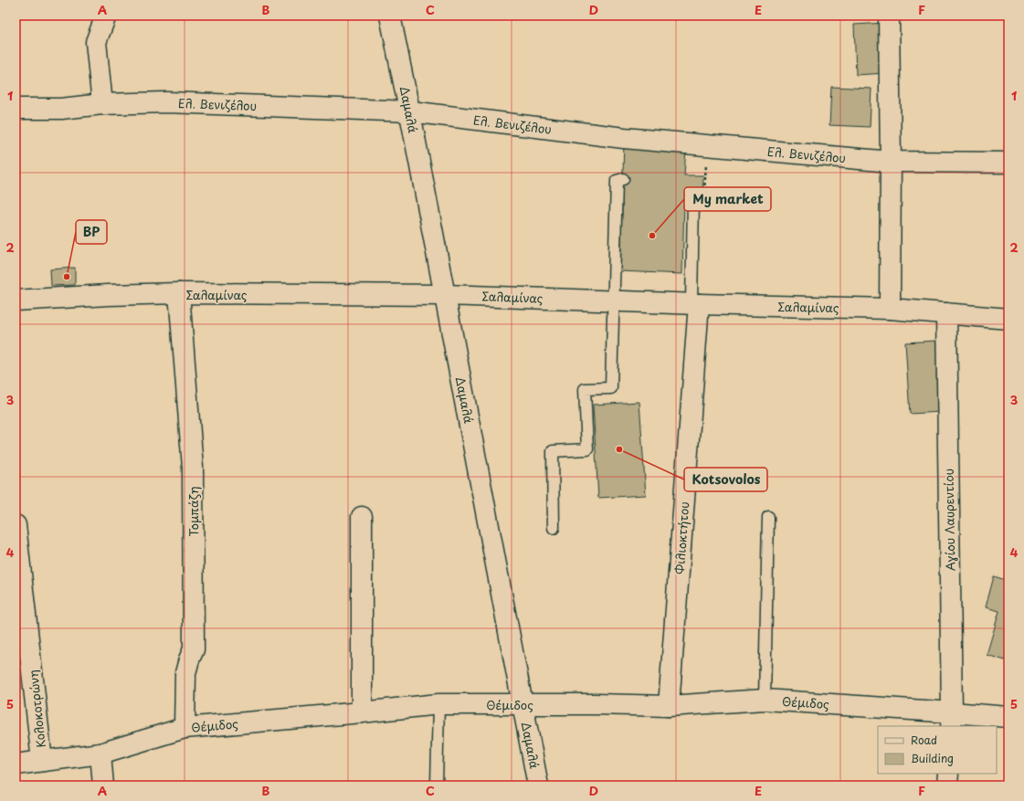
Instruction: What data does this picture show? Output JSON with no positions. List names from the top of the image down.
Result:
{
  "streets": {
    "street": [
      "Ελ. Βενιζέλου",
      "Δαμαλά",
      "Σαλαμίνας",
      "Τομπάζη",
      "Αγίου Λαυρεντίου",
      "Φιλιοκτήτου",
      "Θέμιδος",
      "Κολοκοτρώνη"
    ]
  },
  "crossings": [
    ["Ελ. Βενιζέλου", "Δαμαλά"],
    ["Δαμαλά", "Σαλαμίνας"],
    ["Δαμαλά", "Θέμιδος"],
    ["Σαλαμίνας", "Τομπάζη"],
    ["Σαλαμίνας", "Αγίου Λαυρεντίου"],
    ["Σαλαμίνας", "Φιλιοκτήτου"],
    ["Τομπάζη", "Θέμιδος"],
    ["Αγίου Λαυρεντίου", "Θέμιδος"],
    ["Φιλιοκτήτου", "Θέμιδος"],
    ["Θέμιδος", "Κολοκοτρώνη"]
  ],
  "places": ["My market", "BP", "Kotsovolos"],
  "legend": ["Road", "Building"],
  "grid": {
    "columns": [
      "A",
      "B",
      "C",
      "D",
      "E",
      "F"
    ],
    "rows": [
      "1",
      "2",
      "3",
      "4",
      "5"
    ]
  }
}
